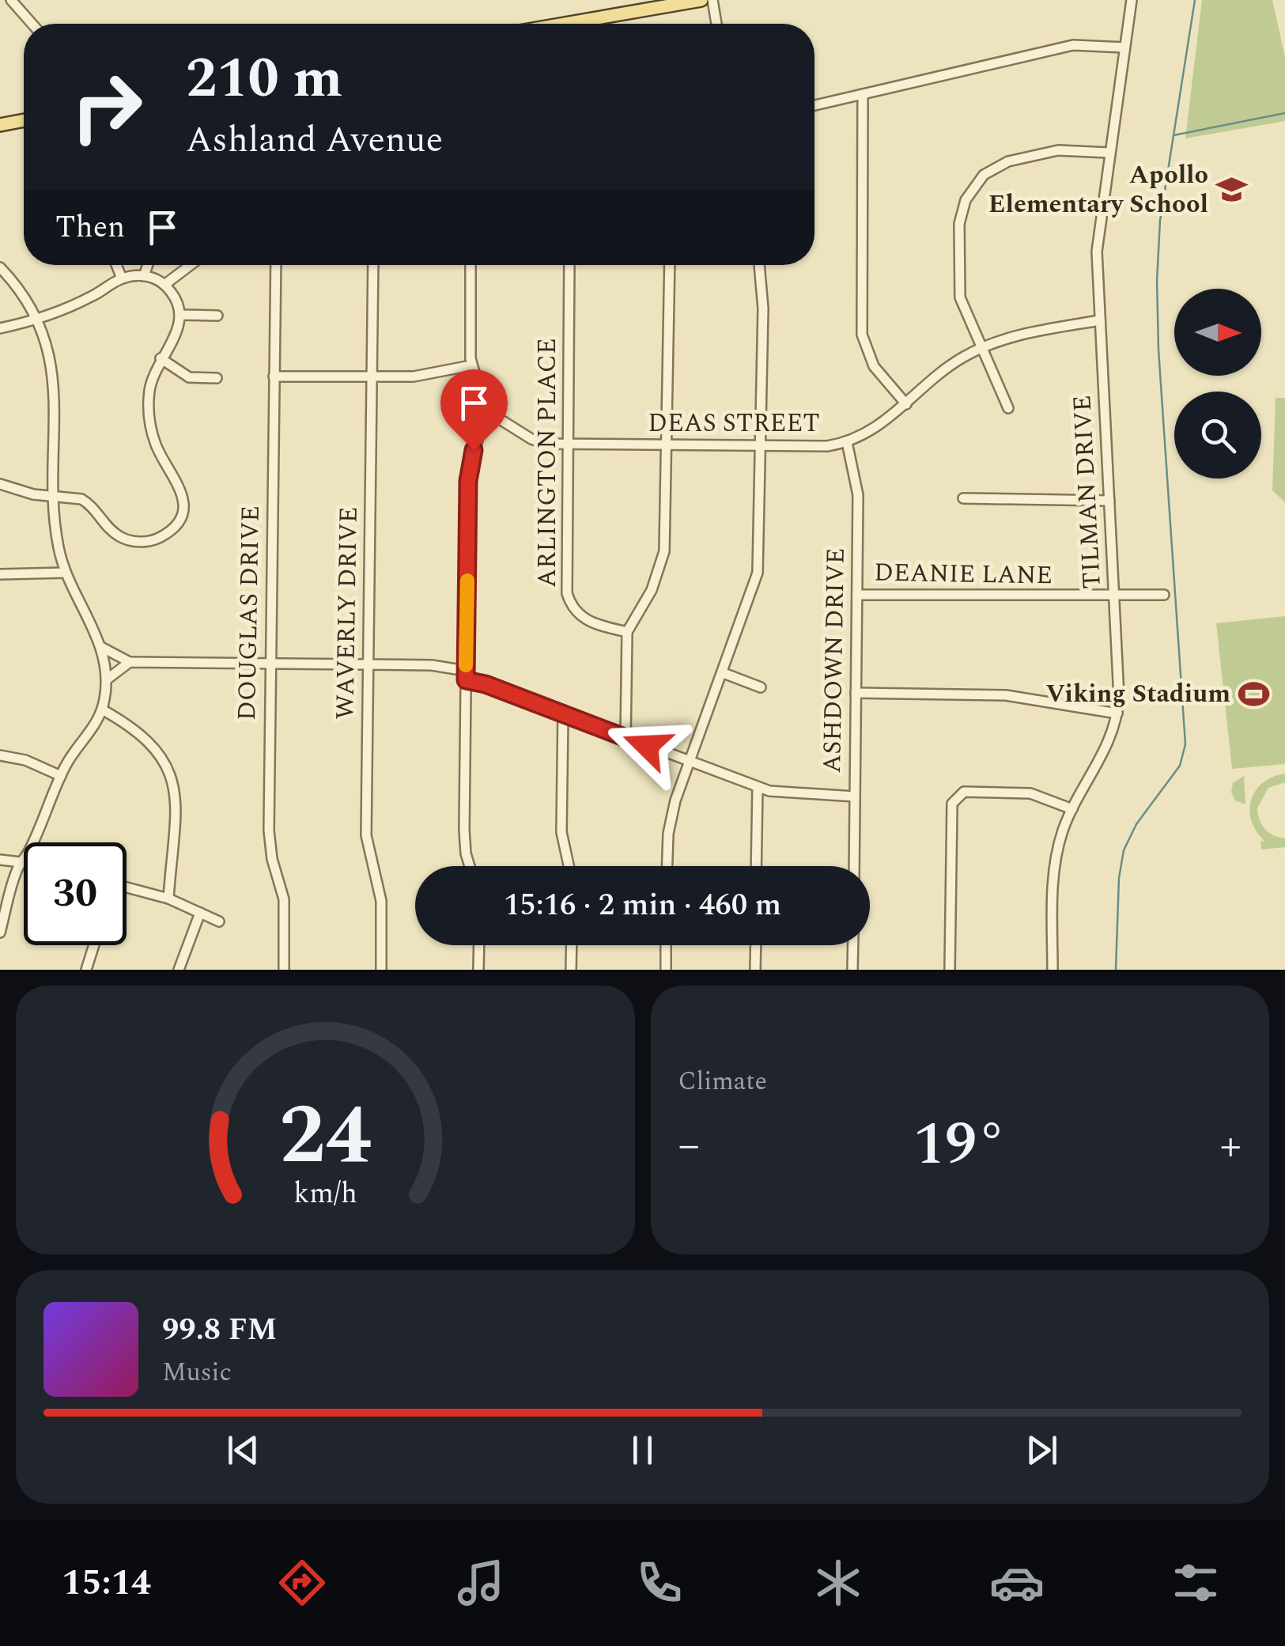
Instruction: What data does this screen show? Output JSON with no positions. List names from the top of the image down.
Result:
{
  "streets": {
    "street": [
      "DEAS STREET",
      "ARLINGTON PLACE",
      "TILMAN DRIVE",
      "DEANIE LANE",
      "DOUGLAS DRIVE",
      "WAVERLY DRIVE",
      "ASHDOWN DRIVE"
    ]
  },
  "crossings": [
    ["DEAS STREET", "ARLINGTON PLACE"],
    ["DEAS STREET", "TILMAN DRIVE"],
    ["DEAS STREET", "ASHDOWN DRIVE"],
    ["TILMAN DRIVE", "DEANIE LANE"],
    ["DEANIE LANE", "ASHDOWN DRIVE"]
  ],
  "places": {
    "school or university": ["Apollo Elementary School"],
    "sports": ["Viking Stadium"]
  },
  "north": "right",
  "page": {
    "turn": ["210 m", "Ashland Avenue"],
    "then": "Then",
    "limit": "30",
    "trip": "15:16 · 2 min · 460 m",
    "tile": "Climate",
    "heat": ["−", "19°", "+"],
    "song": ["99.8 FM", "Music"],
    "tabs": "15:14",
    "gauge": ["24", "km/h"]
  }
}
